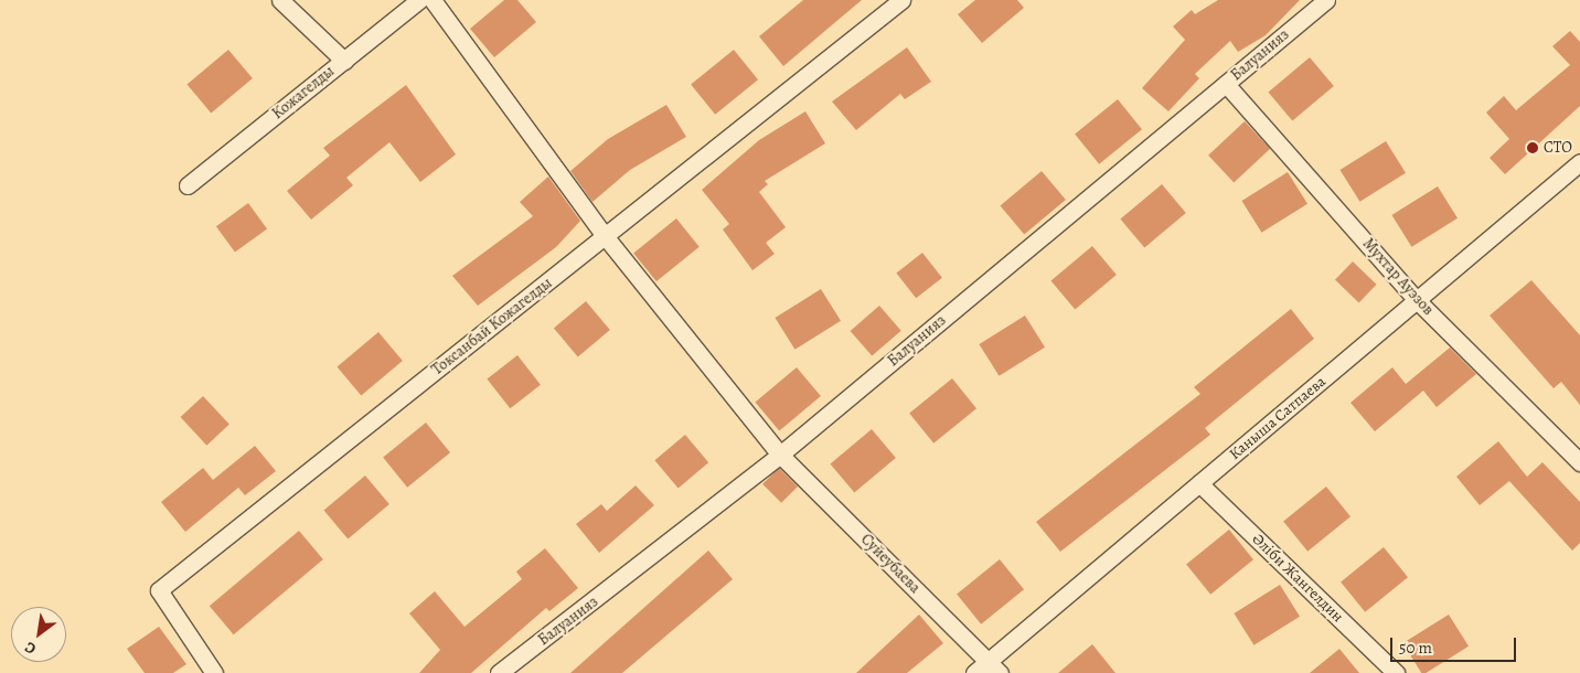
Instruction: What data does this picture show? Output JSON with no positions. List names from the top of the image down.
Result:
{
  "streets": {
    "street": [
      "Балуанияз",
      "Кожагелды",
      "Мухтар Ауэзов",
      "Токсанбай Кожагелды",
      "Каныша Сатпаева",
      "Суйеубаева",
      "Әліби Жангелдин"
    ]
  },
  "crossings": [
    ["Балуанияз", "Мухтар Ауэзов"],
    ["Балуанияз", "Суйеубаева"],
    ["Мухтар Ауэзов", "Каныша Сатпаева"],
    ["Токсанбай Кожагелды", "Суйеубаева"],
    ["Каныша Сатпаева", "Суйеубаева"],
    ["Каныша Сатпаева", "Әліби Жангелдин"]
  ],
  "places": ["CTO"],
  "scale_bar": "50 m",
  "north": "bottom left"
}
